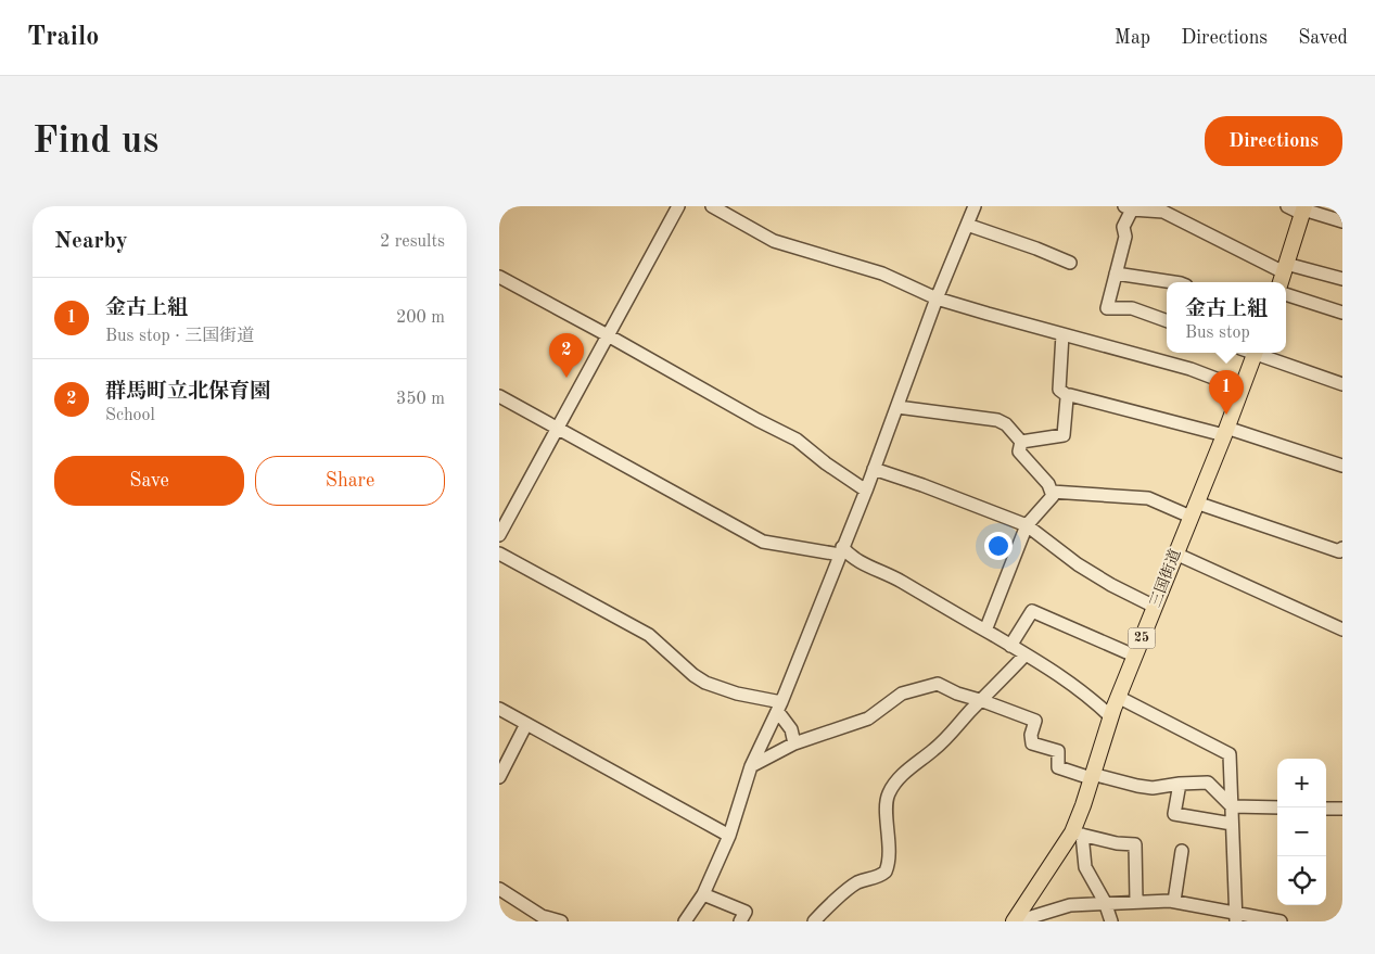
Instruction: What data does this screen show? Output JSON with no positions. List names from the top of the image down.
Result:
{
  "streets": {
    "main road": ["三国街道", "25"]
  },
  "page": {
    "header": "Trailo",
    "nav": ["Map", "Directions", "Saved"],
    "buttons": [
      "Directions",
      ["Save", "Share"]
    ],
    "title": "Find us",
    "heading": ["Nearby", "2 results"],
    "list": [
      {
        "mark": "1",
        "name": "金古上組",
        "note": "Bus stop · 三国街道",
        "value": "200 m"
      },
      {
        "mark": "2",
        "name": "群馬町立北保育園",
        "note": "School",
        "value": "350 m"
      }
    ],
    "popup": ["金古上組", "Bus stop"],
    "pins": ["2", "1"],
    "map_buttons": ["+", "−"]
  }
}
